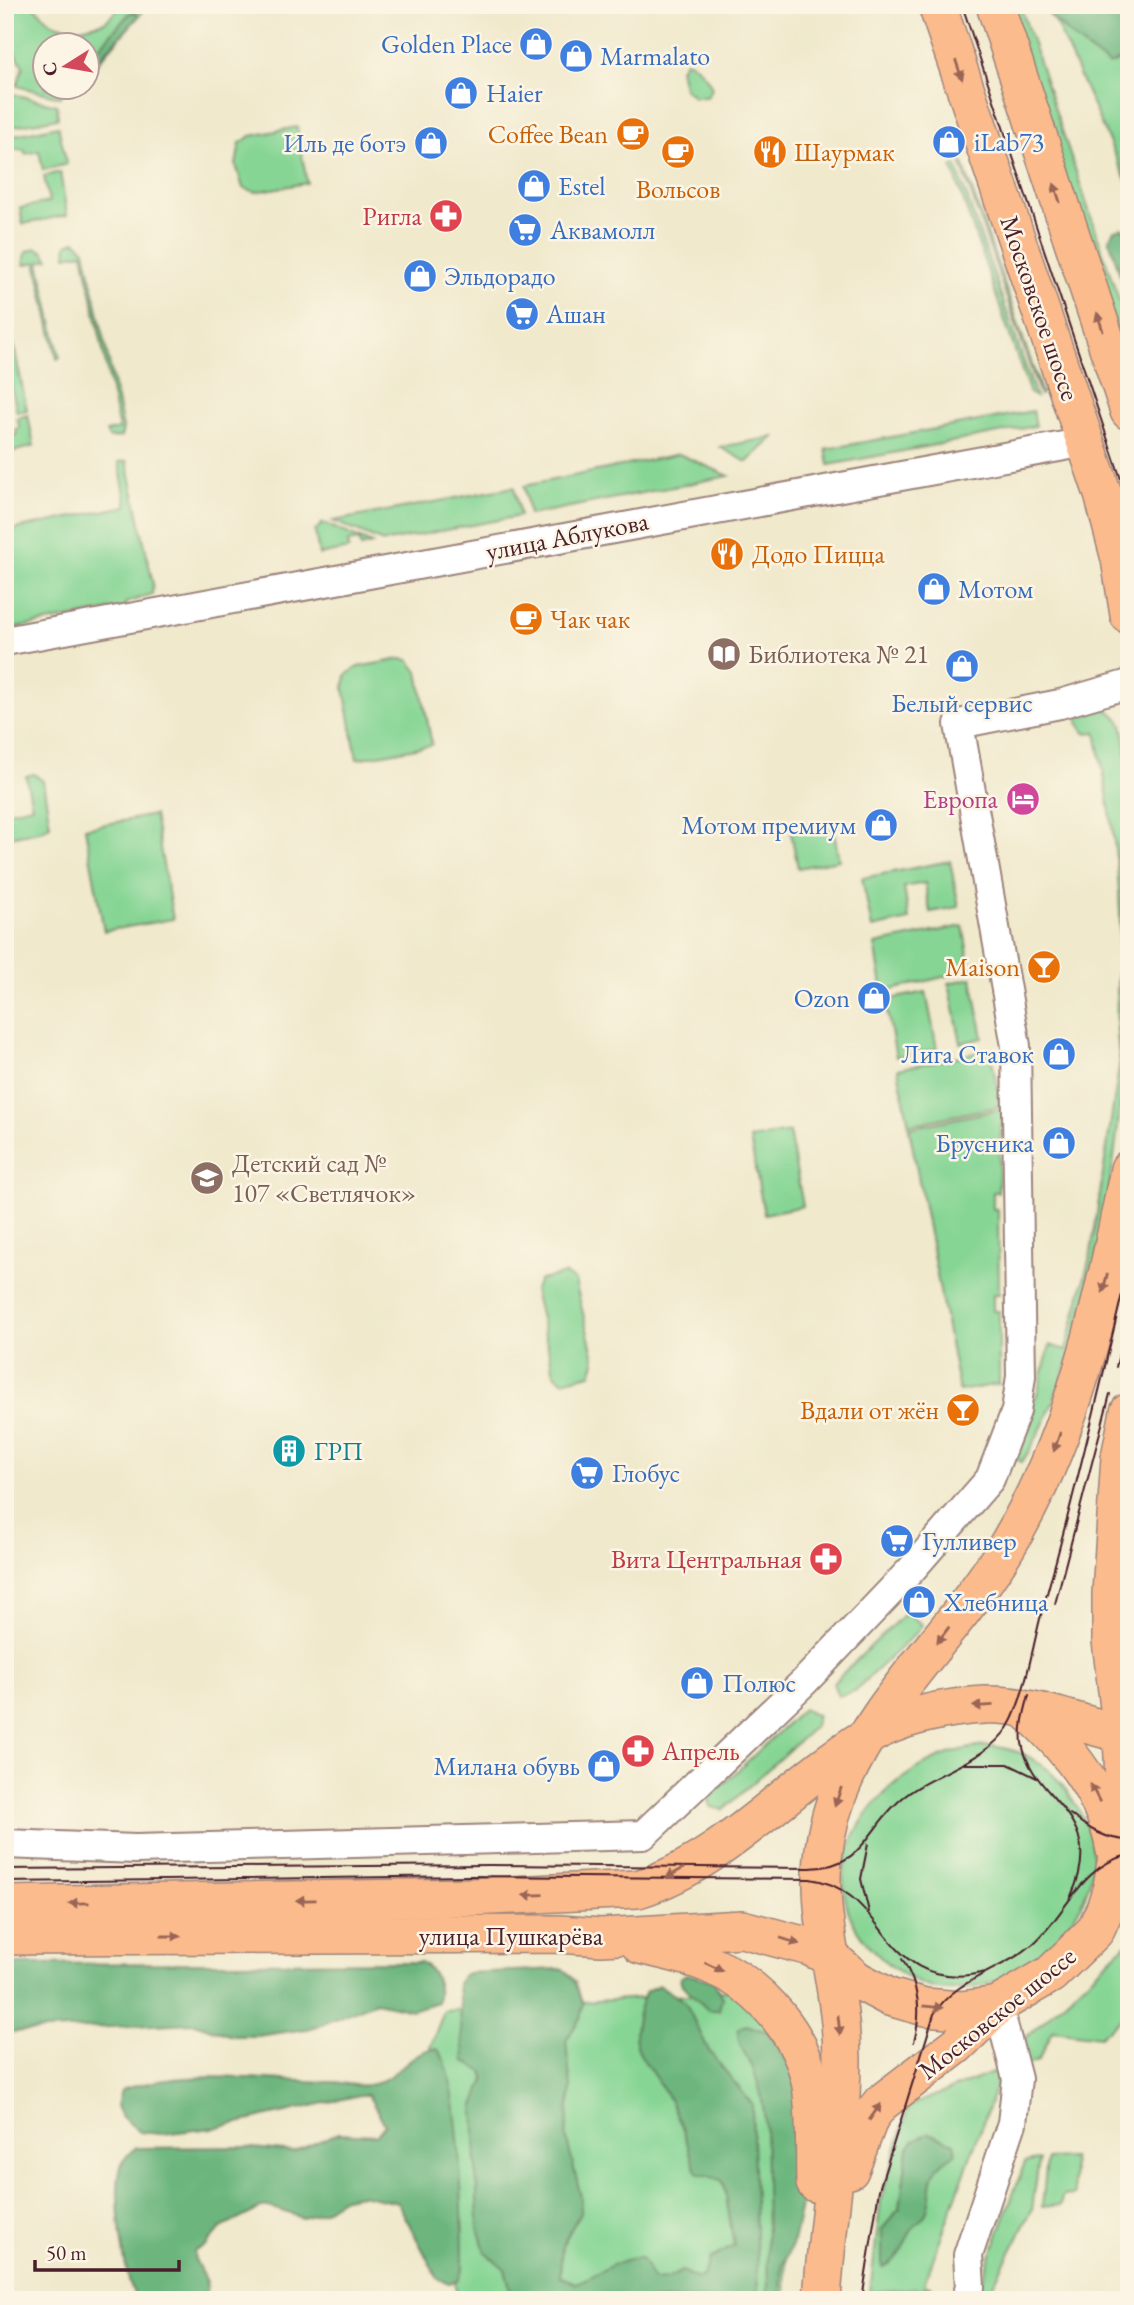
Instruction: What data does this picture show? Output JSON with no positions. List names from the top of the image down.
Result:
{
  "streets": {
    "main road": ["Московское шоссе", "улица Аблукова", "улица Пушкарёва"]
  },
  "crossings": [
    ["Московское шоссе", "улица Аблукова"],
    ["Московское шоссе", "улица Пушкарёва"]
  ],
  "places": {
    "shop": [
      "Golden Place",
      "Marmalato",
      "Haier",
      "iLab73",
      "Иль де ботэ",
      "Estel",
      "Эльдорадо",
      "Мотом",
      "Белый сервис",
      "Мотом премиум",
      "Ozon",
      "Лига Ставок",
      "Брусника",
      "Хлебница",
      "Полюс",
      "Милана обувь"
    ],
    "cafe": ["Coffee Bean", "Вольсов", "Чак чак"],
    "restaurant": ["Шаурмак", "Додо Пицца"],
    "pharmacy": ["Ригла", "Вита Центральная", "Апрель"],
    "supermarket": [
      "Аквамолл",
      "Ашан",
      "Глобус",
      "Гулливер"
    ],
    "library": ["Библиотека № 21"],
    "hotel": ["Европа"],
    "bar": ["Maison", "Вдали от жён"],
    "school or university": ["Детский сад № 107 «Светлячок»"],
    "building": ["ГРП"]
  },
  "scale_bar": "50 m",
  "north": "left"
}
